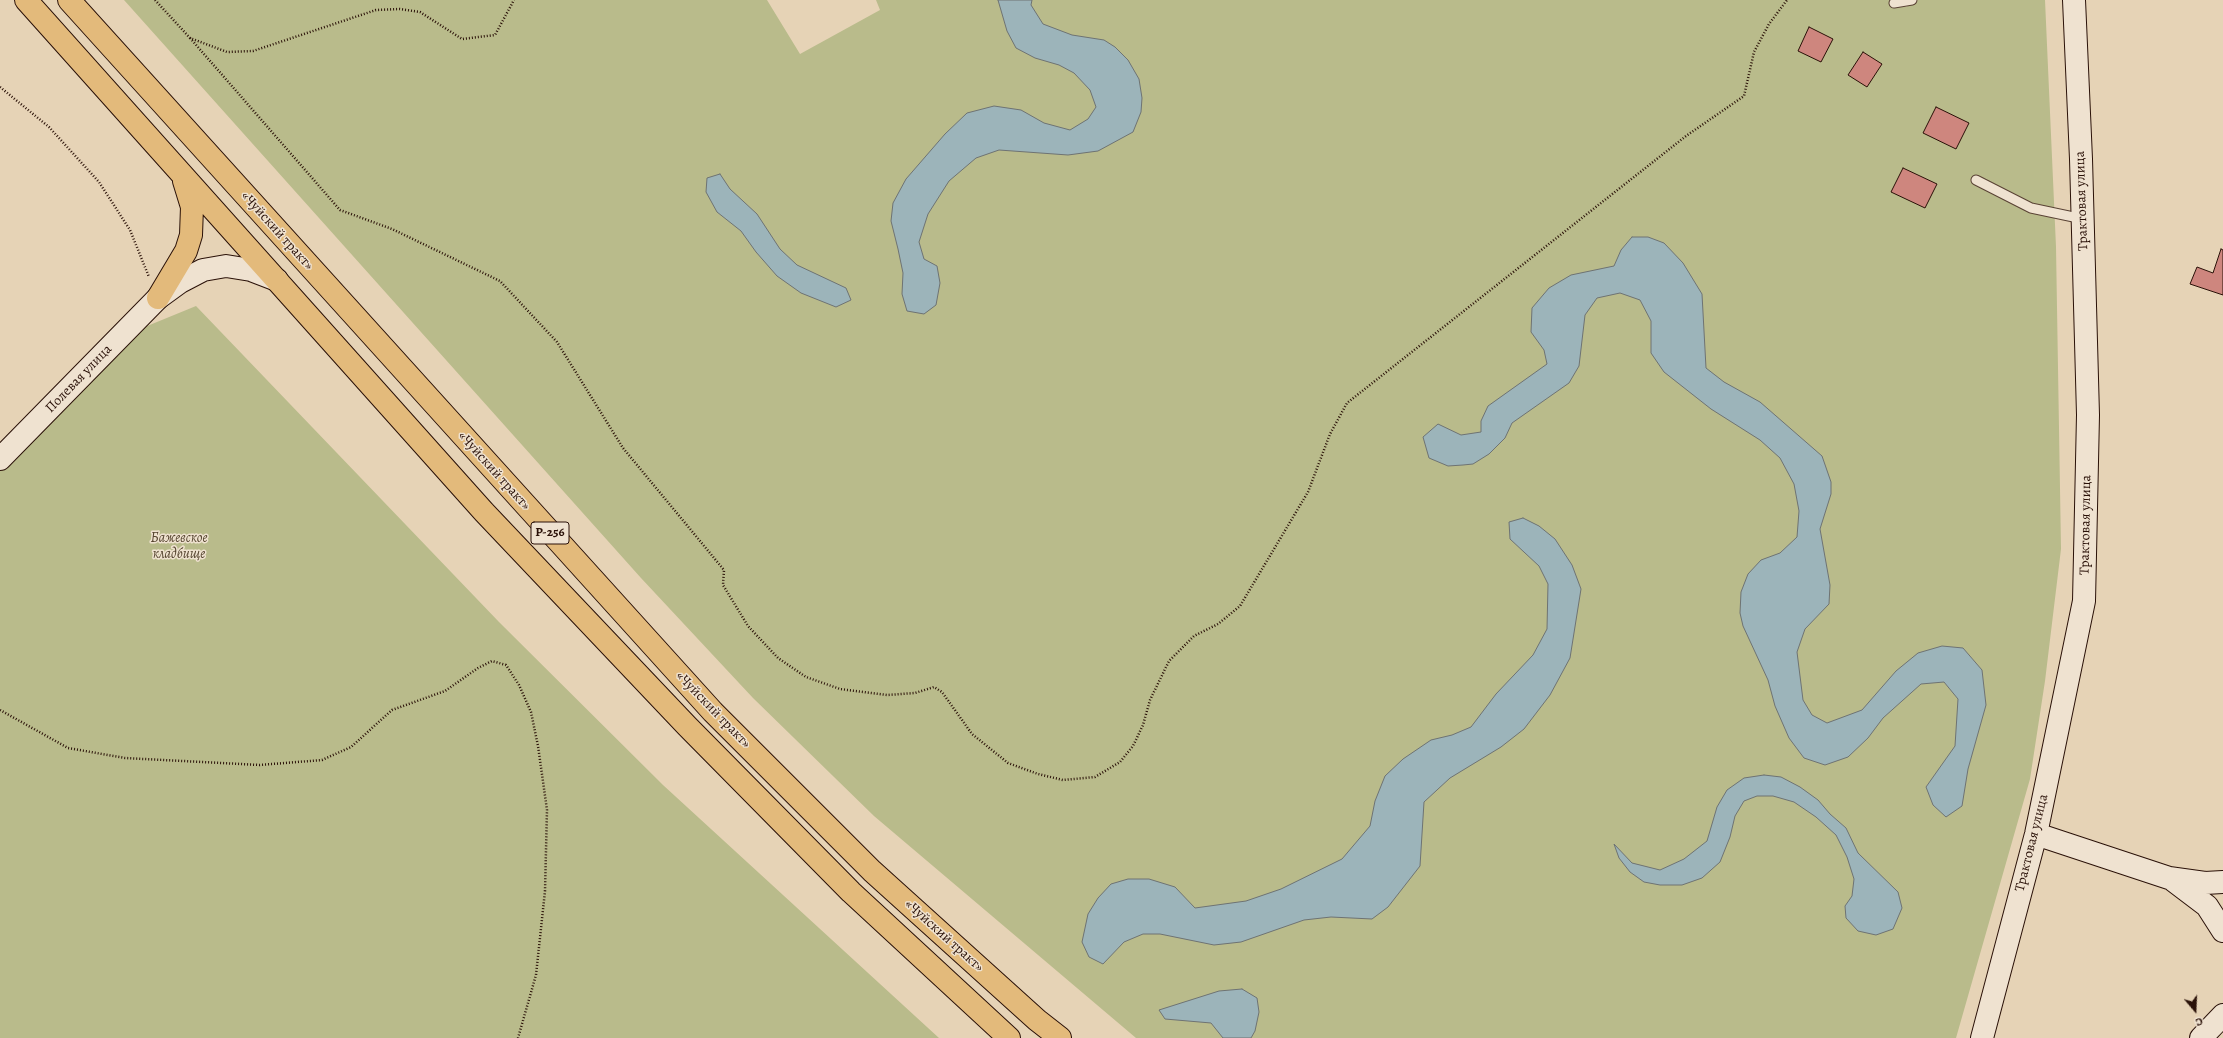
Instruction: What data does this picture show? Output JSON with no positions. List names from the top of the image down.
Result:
{
  "streets": {
    "highway": ["«Чуйский тракт»", "Р-256"],
    "street": ["Трактовая улица", "Полевая улица"]
  },
  "crossings": [
    ["«Чуйский тракт»", "Полевая улица"]
  ],
  "parks": ["Бажевское кладбище"],
  "north": "bottom"
}
